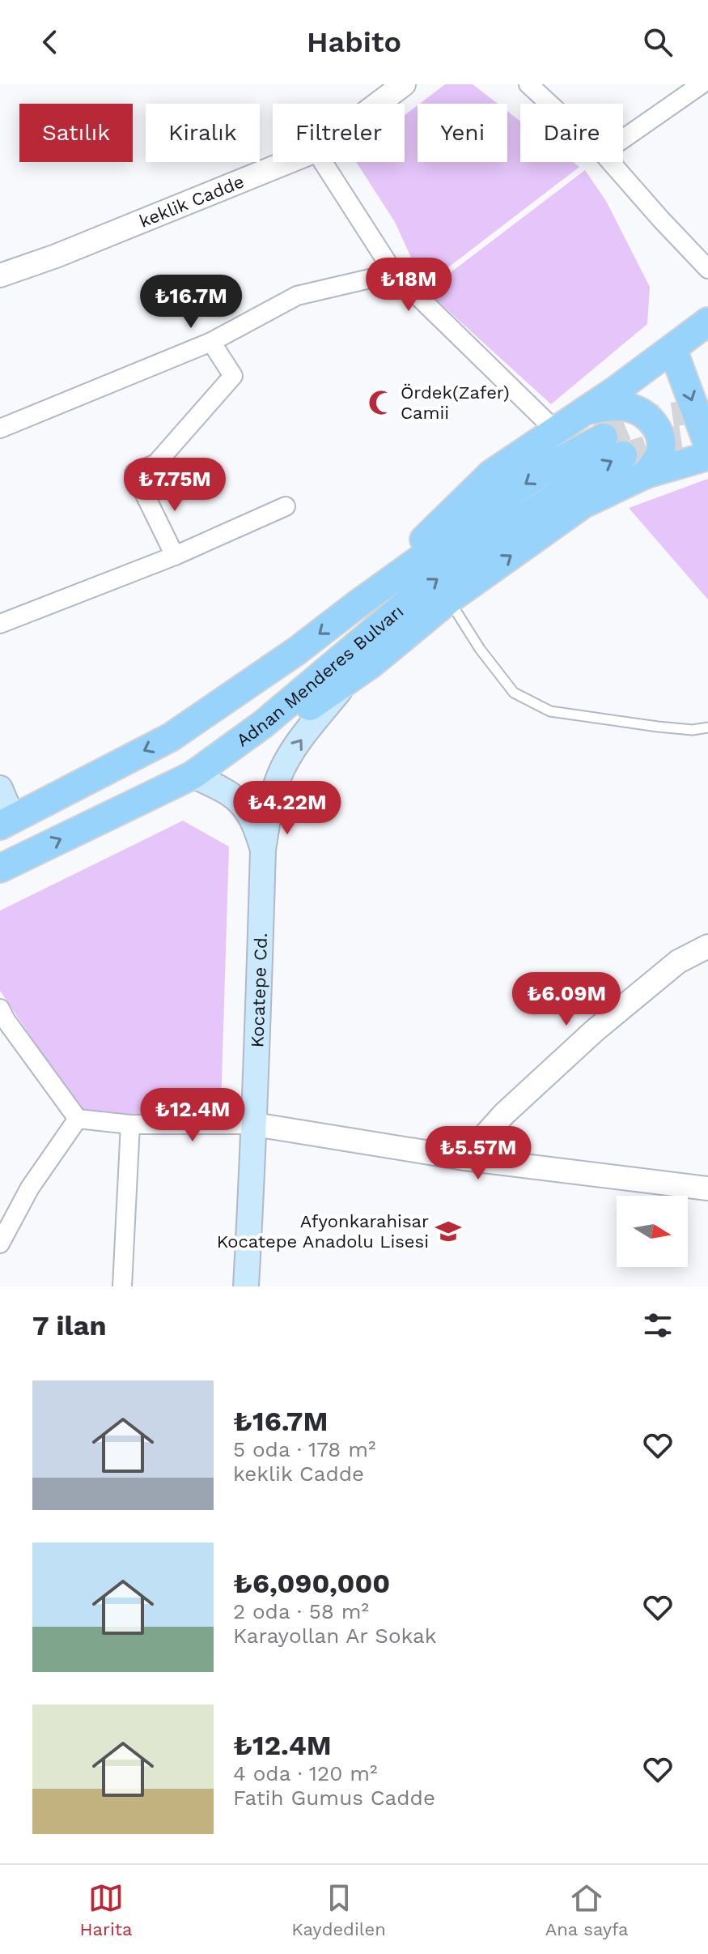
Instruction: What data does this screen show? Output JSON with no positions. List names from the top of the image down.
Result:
{
  "streets": {
    "main road": ["Adnan Menderes Bulvarı", "Kocatepe Cd."],
    "street": ["keklik Cadde"]
  },
  "crossings": [
    ["Adnan Menderes Bulvarı", "Kocatepe Cd."]
  ],
  "places": {
    "mosque": ["Ördek(Zafer) Camii"],
    "school or university": ["Afyonkarahisar Kocatepe Anadolu Lisesi"]
  },
  "north": "right",
  "page": {
    "header": "Habito",
    "chip": [
      "Satılık",
      "Kiralık",
      "Filtreler",
      "Yeni",
      "Daire"
    ],
    "price": [
      "₺18M",
      "₺16.7M",
      "₺7.75M",
      "₺4.22M",
      "₺6.09M",
      "₺12.4M",
      "₺5.57M"
    ],
    "heading": "7 ilan",
    "list": [
      {
        "name": "₺16.7M",
        "note": "5 oda · 178 m² · keklik Cadde"
      },
      {
        "name": "₺6,090,000",
        "note": "2 oda · 58 m² · Karayollan Ar Sokak"
      },
      {
        "name": "₺12.4M",
        "note": "4 oda · 120 m² · Fatih Gumus Cadde"
      }
    ],
    "tabs": ["Harita", "Kaydedilen", "Ana sayfa"]
  }
}
